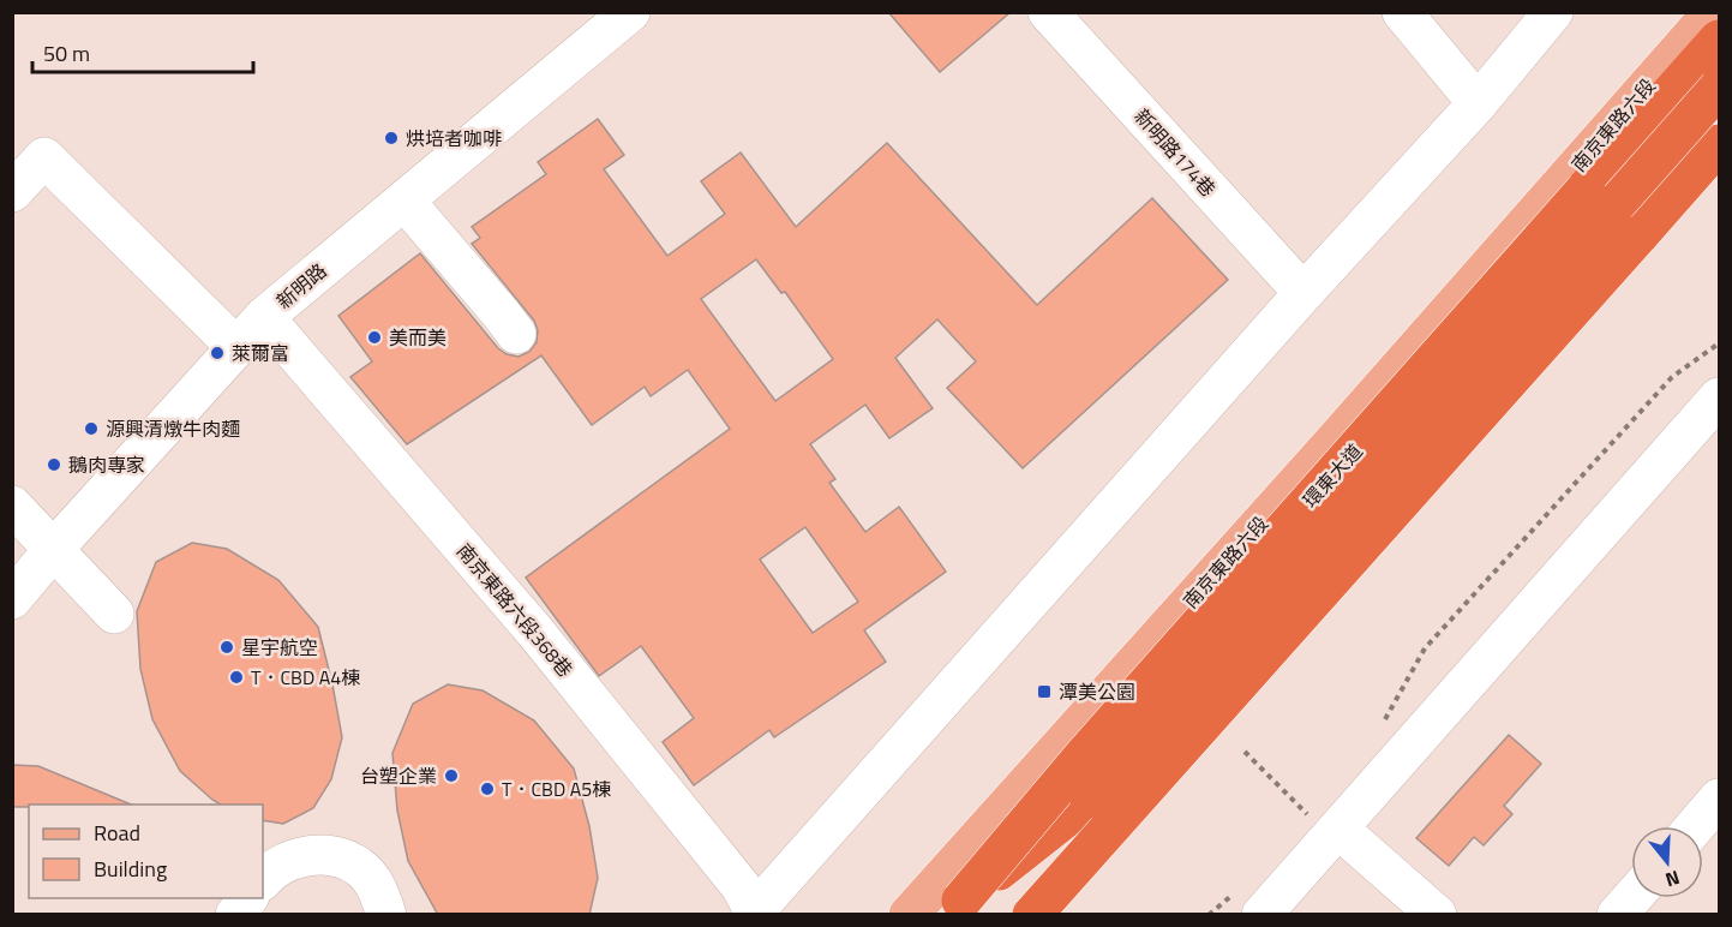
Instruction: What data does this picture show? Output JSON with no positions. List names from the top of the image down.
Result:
{
  "streets": {
    "highway": ["環東大道"],
    "main road": ["南京東路六段"],
    "street": ["新明路174巷", "新明路", "南京東路六段368巷"]
  },
  "crossings": [
    ["新明路", "南京東路六段368巷"]
  ],
  "places": {
    "other": [
      "烘培者咖啡",
      "美而美",
      "萊爾富",
      "源興清燉牛肉麵",
      "鵝肉專家",
      "星宇航空",
      "T．CBD A4棟",
      "台塑企業",
      "T．CBD A5棟"
    ],
    "transit": ["潭美公園"]
  },
  "legend": ["Road", "Building"],
  "scale_bar": "50 m",
  "north": "bottom"
}
